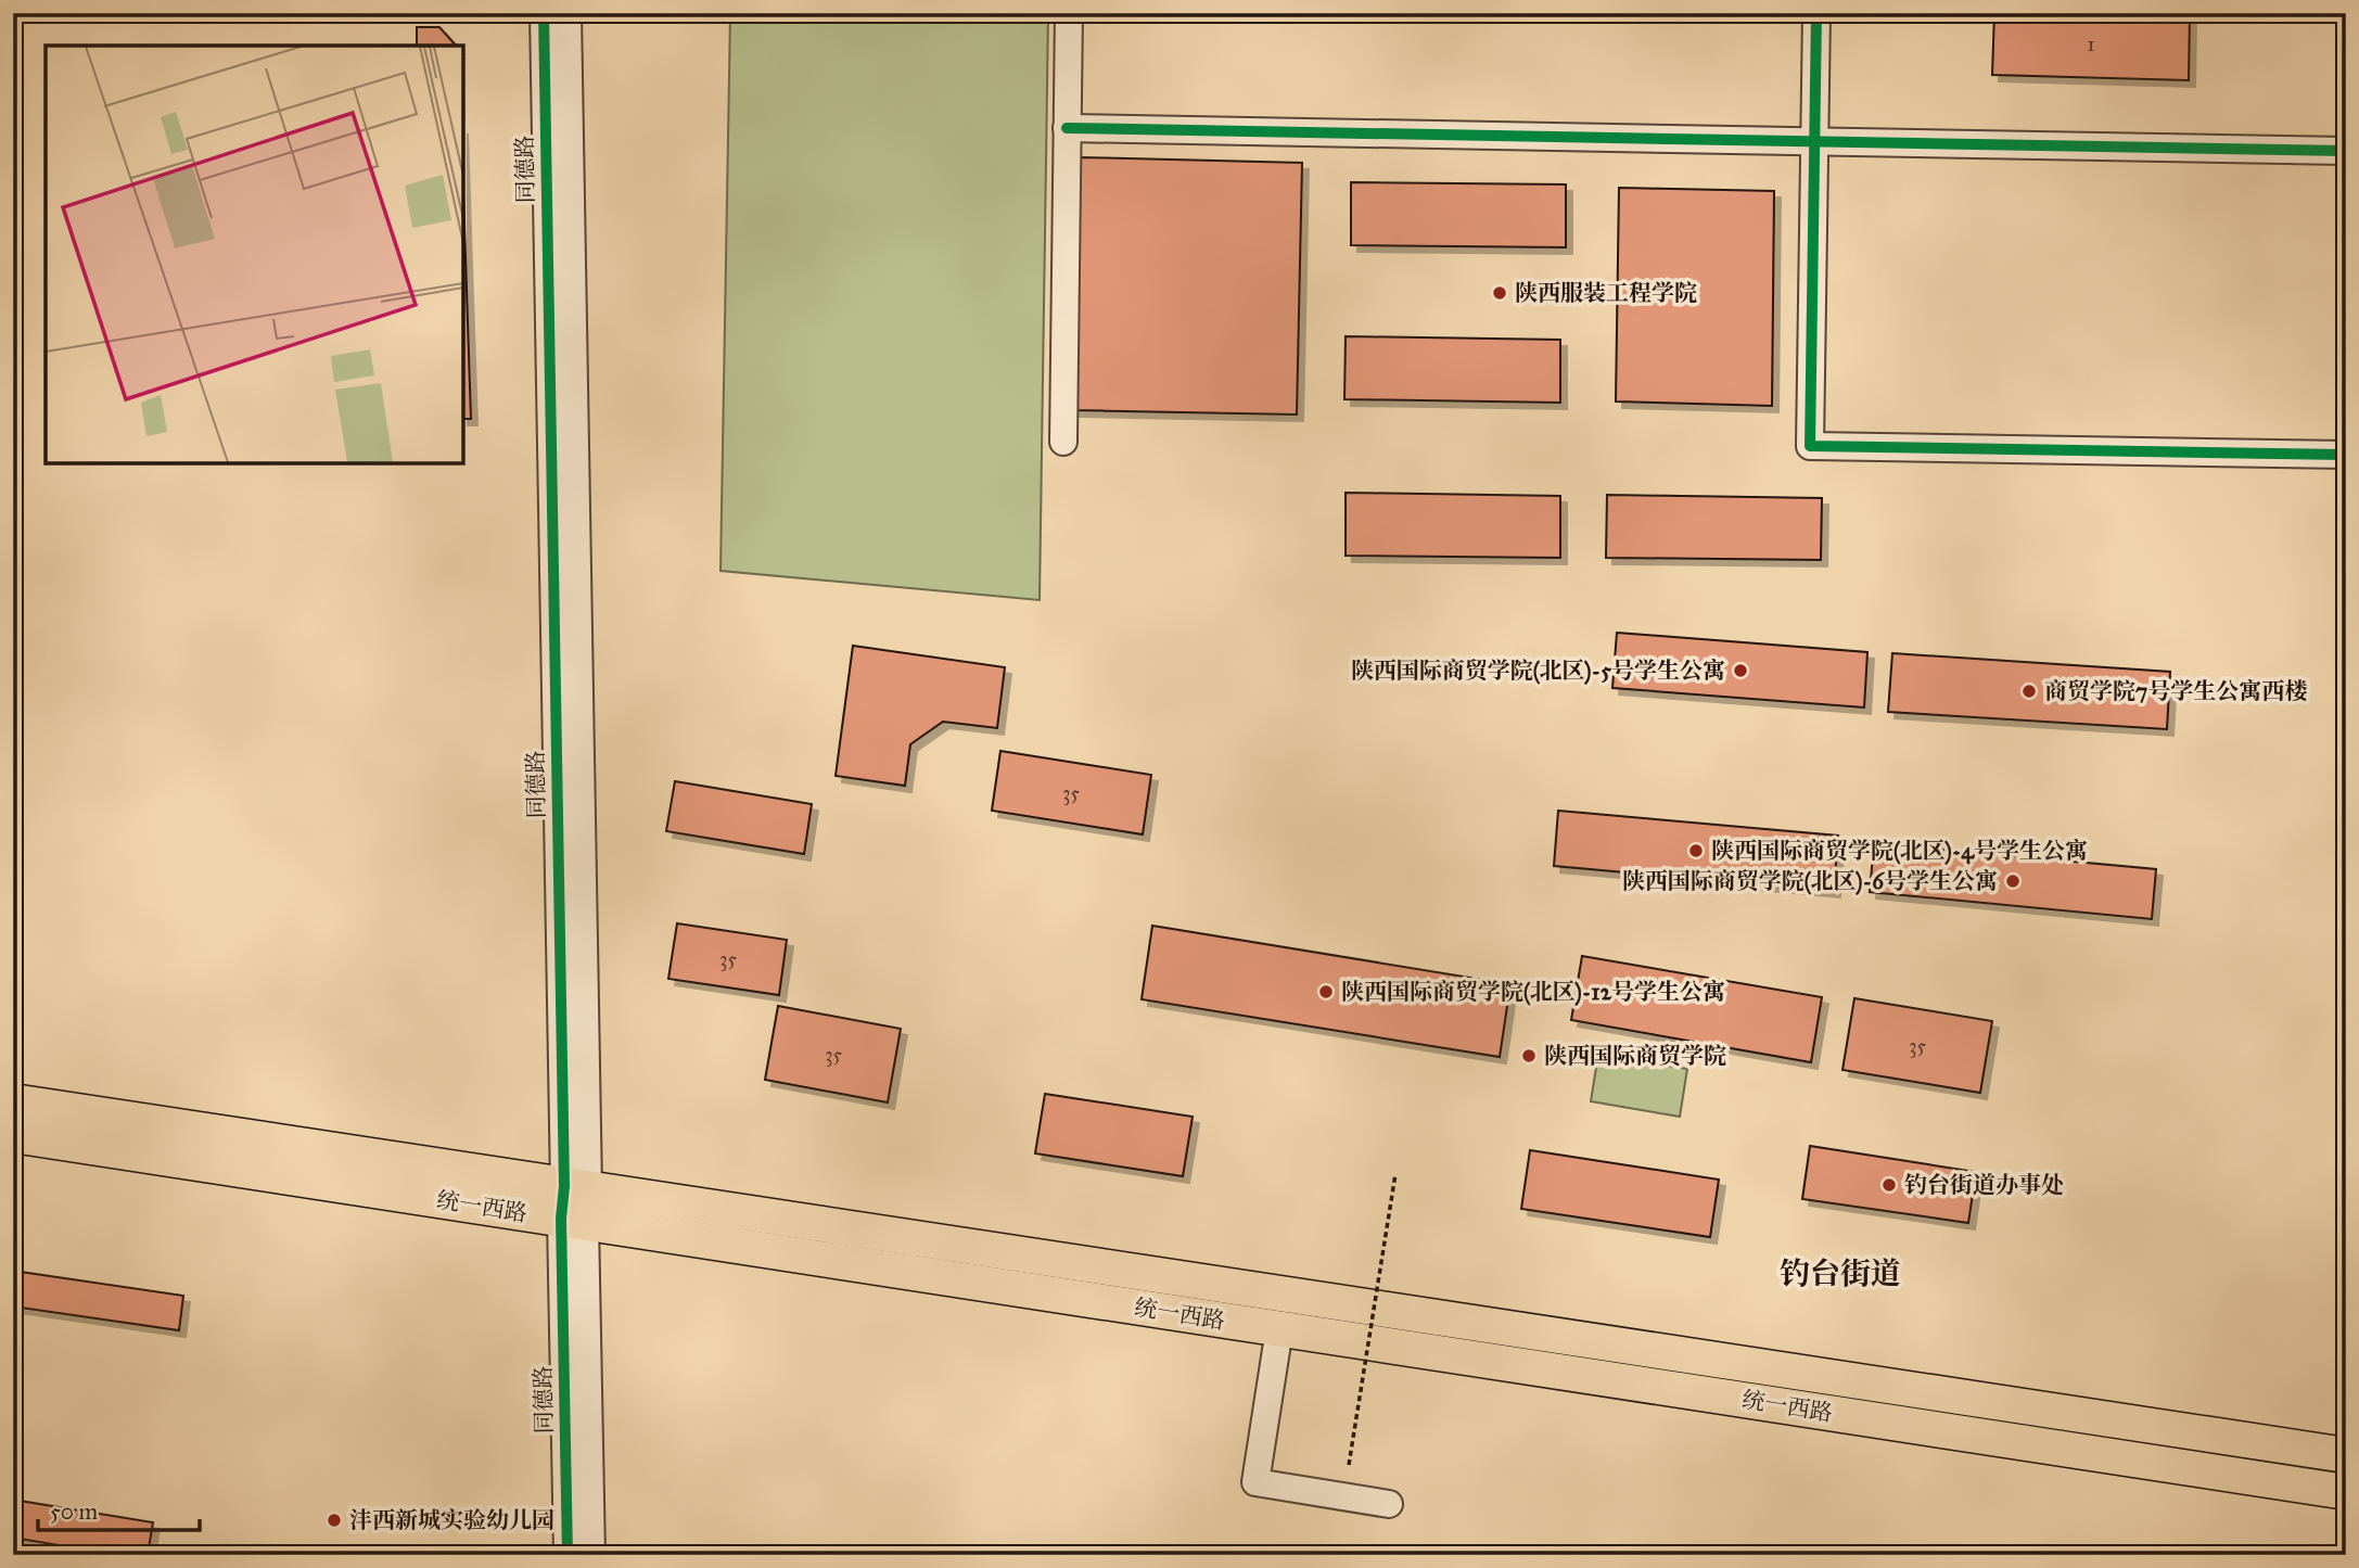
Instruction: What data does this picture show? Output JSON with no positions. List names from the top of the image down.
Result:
{
  "streets": {
    "main road": ["统一西路"],
    "street": ["同德路"]
  },
  "crossings": [
    ["同德路", "统一西路"]
  ],
  "districts": ["钓台街道"],
  "places": [
    "陕西服装工程学院",
    "陕西国际商贸学院(北区)-5号学生公寓",
    "商贸学院7号学生公寓西楼",
    "陕西国际商贸学院(北区)-4号学生公寓",
    "陕西国际商贸学院(北区)-6号学生公寓",
    "陕西国际商贸学院(北区)-12号学生公寓",
    "陕西国际商贸学院",
    "钓台街道办事处",
    "沣西新城实验幼儿园"
  ],
  "house_numbers": [
    "1",
    "35",
    "35",
    "35",
    "35"
  ],
  "scale_bar": "50 m"
}
